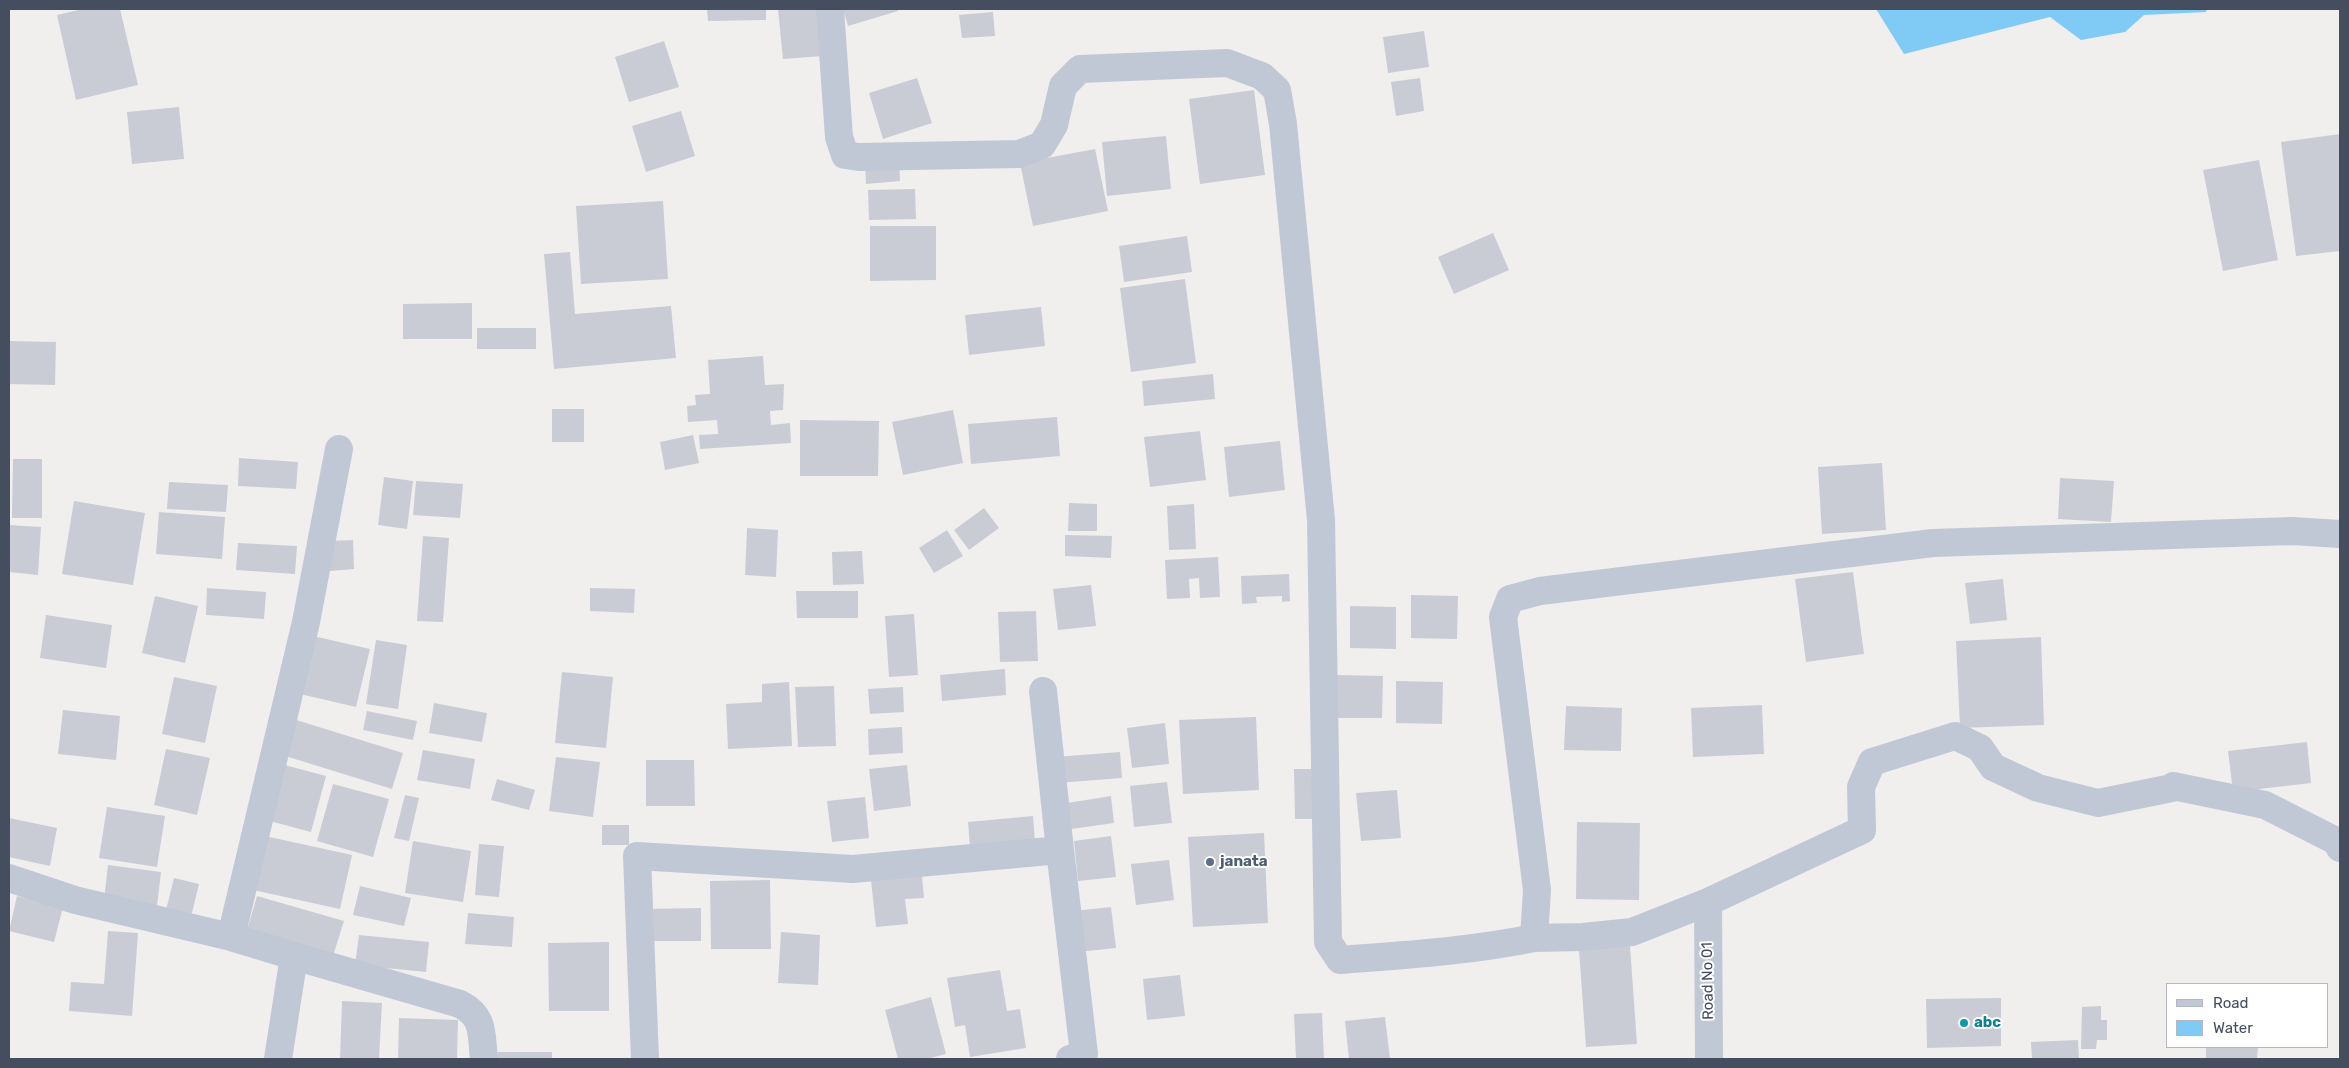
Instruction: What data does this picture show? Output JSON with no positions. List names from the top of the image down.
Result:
{
  "streets": {
    "street": ["Road No 01"]
  },
  "places": ["janata", "abc"],
  "legend": ["Road", "Water"]
}
